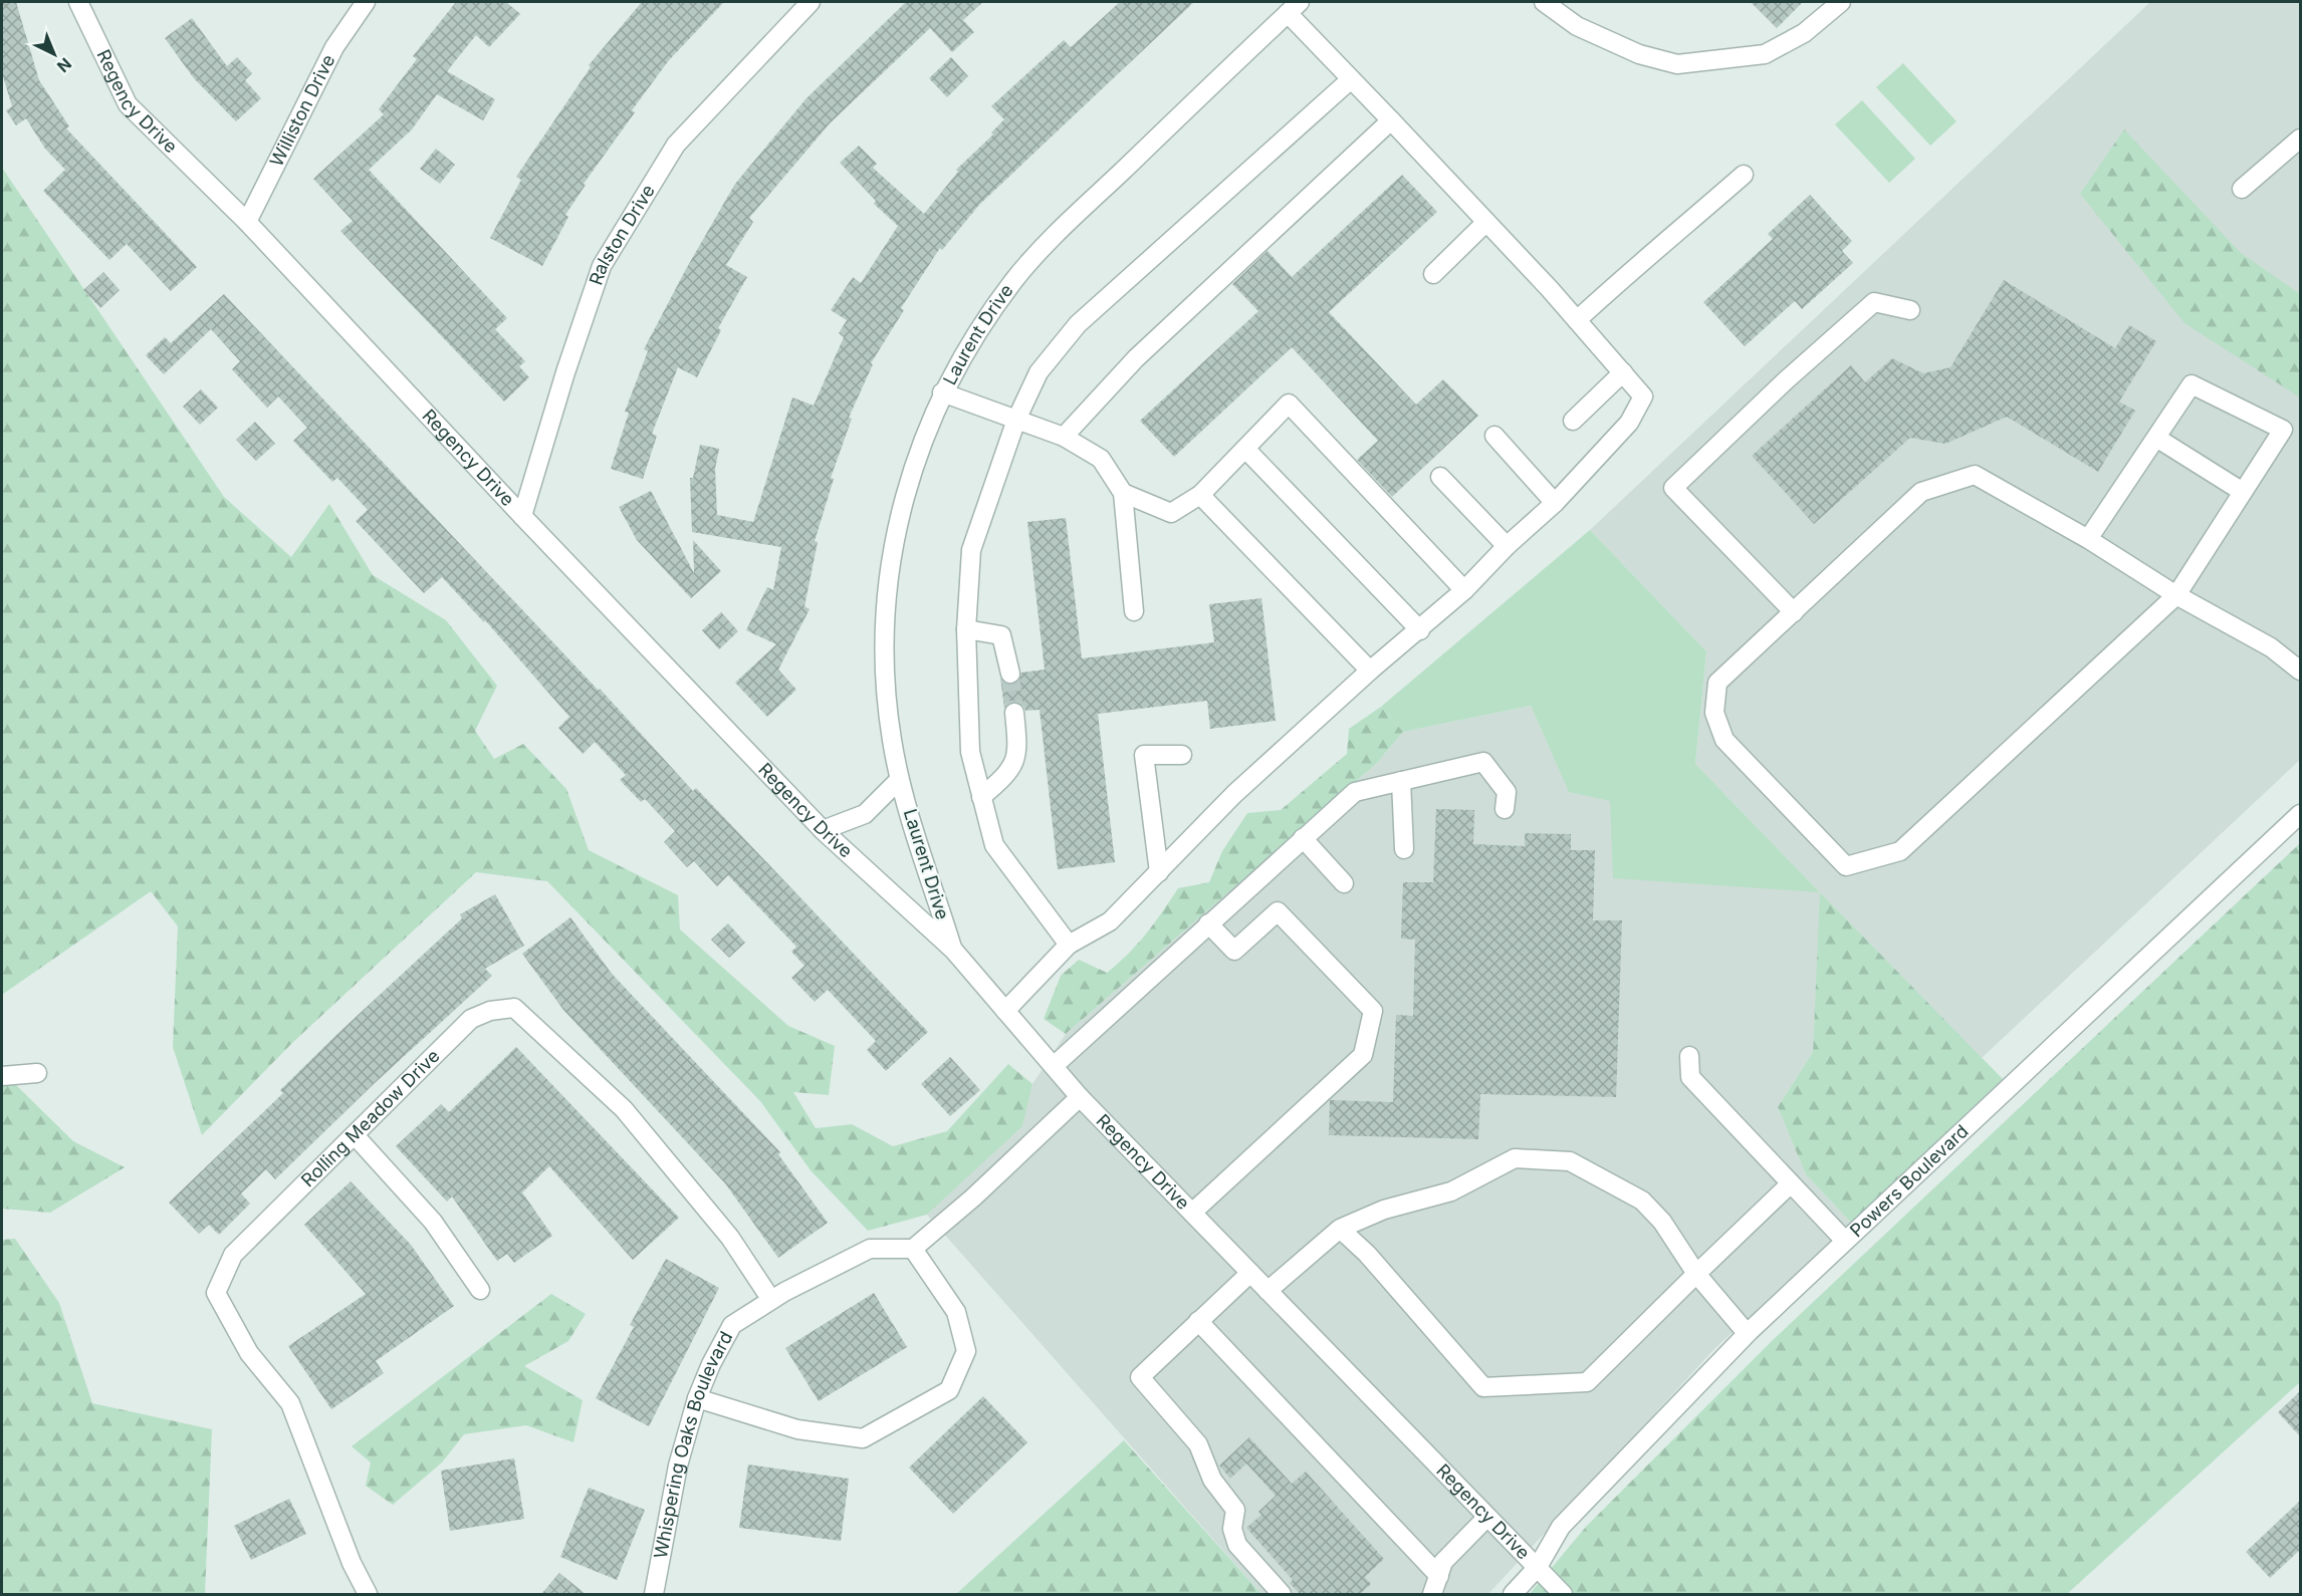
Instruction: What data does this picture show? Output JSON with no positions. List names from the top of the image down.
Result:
{
  "streets": {
    "street": [
      "Regency Drive",
      "Williston Drive",
      "Ralston Drive",
      "Laurent Drive",
      "Rolling Meadow Drive",
      "Powers Boulevard",
      "Whispering Oaks Boulevard"
    ]
  },
  "crossings": [
    ["Regency Drive", "Williston Drive"],
    ["Regency Drive", "Ralston Drive"],
    ["Regency Drive", "Laurent Drive"],
    ["Regency Drive", "Powers Boulevard"],
    ["Rolling Meadow Drive", "Whispering Oaks Boulevard"]
  ],
  "north": "bottom right"
}
